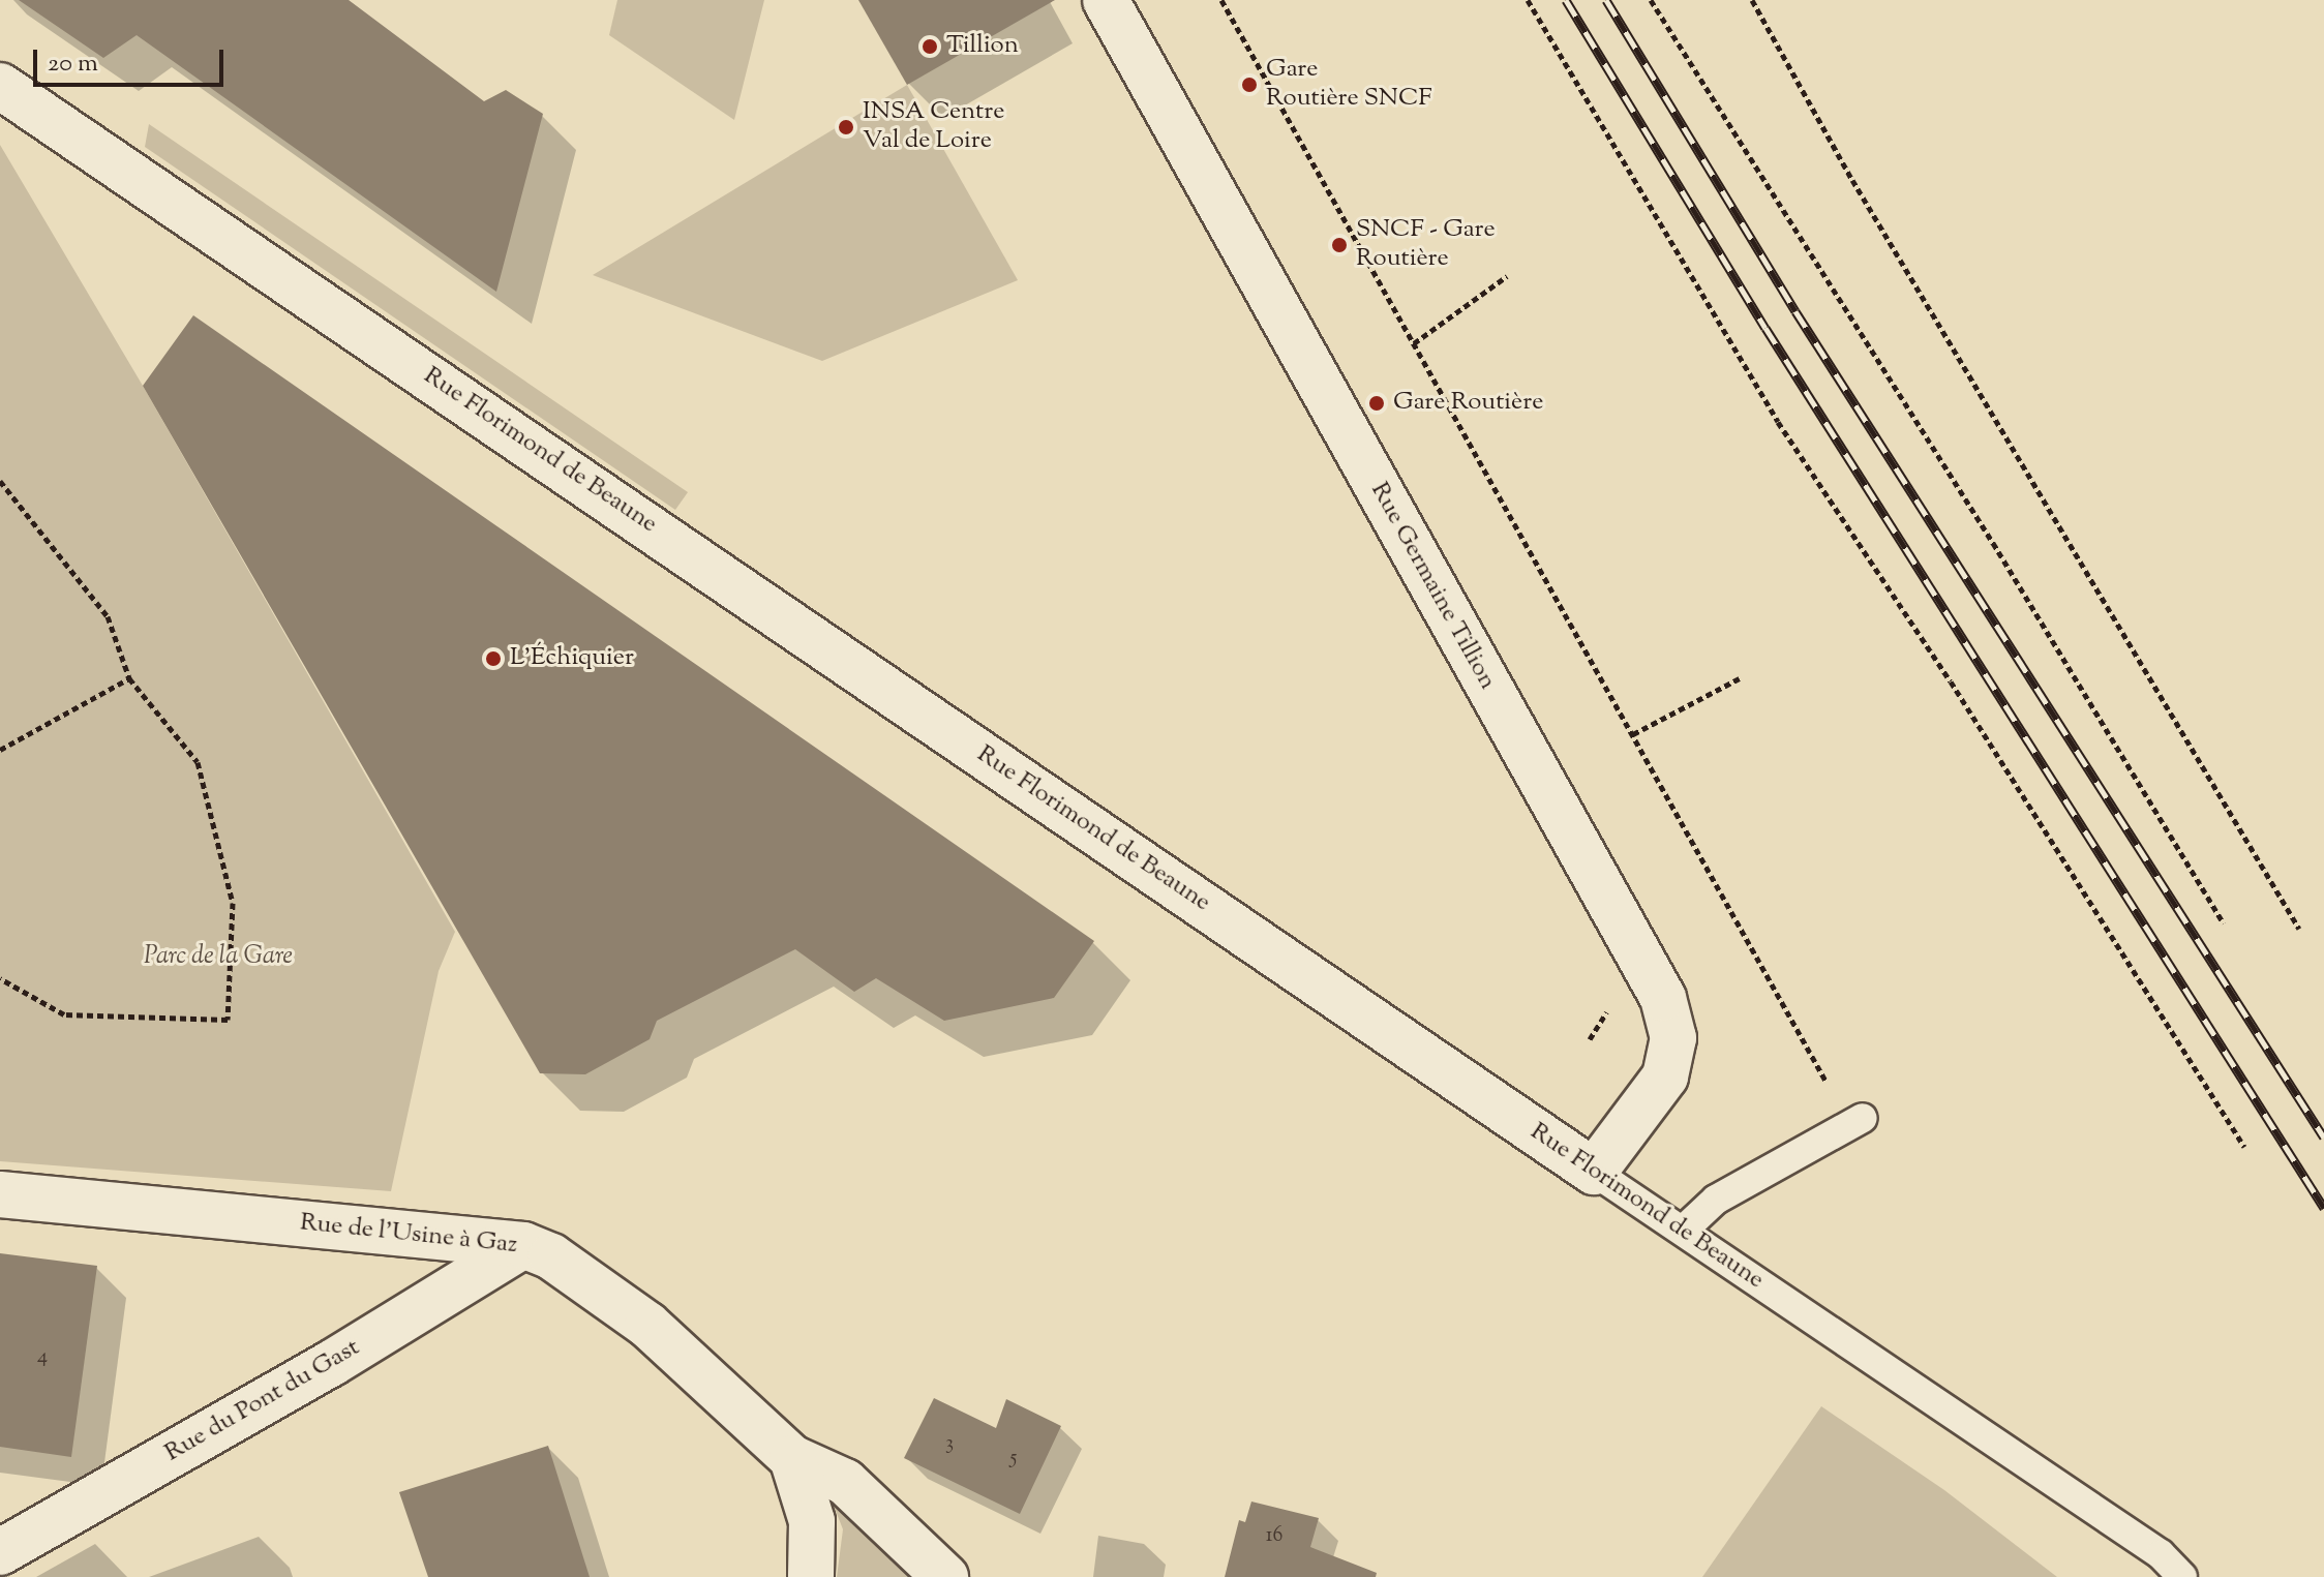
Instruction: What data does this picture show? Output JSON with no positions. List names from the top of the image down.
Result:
{
  "streets": {
    "street": [
      "Rue Florimond de Beaune",
      "Rue Germaine Tillion",
      "Rue de l'Usine à Gaz",
      "Rue du Pont du Gast"
    ]
  },
  "crossings": [
    ["Rue Florimond de Beaune", "Rue Germaine Tillion"],
    ["Rue de l'Usine à Gaz", "Rue du Pont du Gast"]
  ],
  "parks": ["Parc de la Gare"],
  "places": [
    "Tillion",
    "Gare Routière SNCF",
    "INSA Centre Val de Loire",
    "SNCF - Gare Routière",
    "Gare Routière",
    "L'Échiquier"
  ],
  "house_numbers": [
    "4",
    "3",
    "5",
    "16"
  ],
  "scale_bar": "20 m"
}
